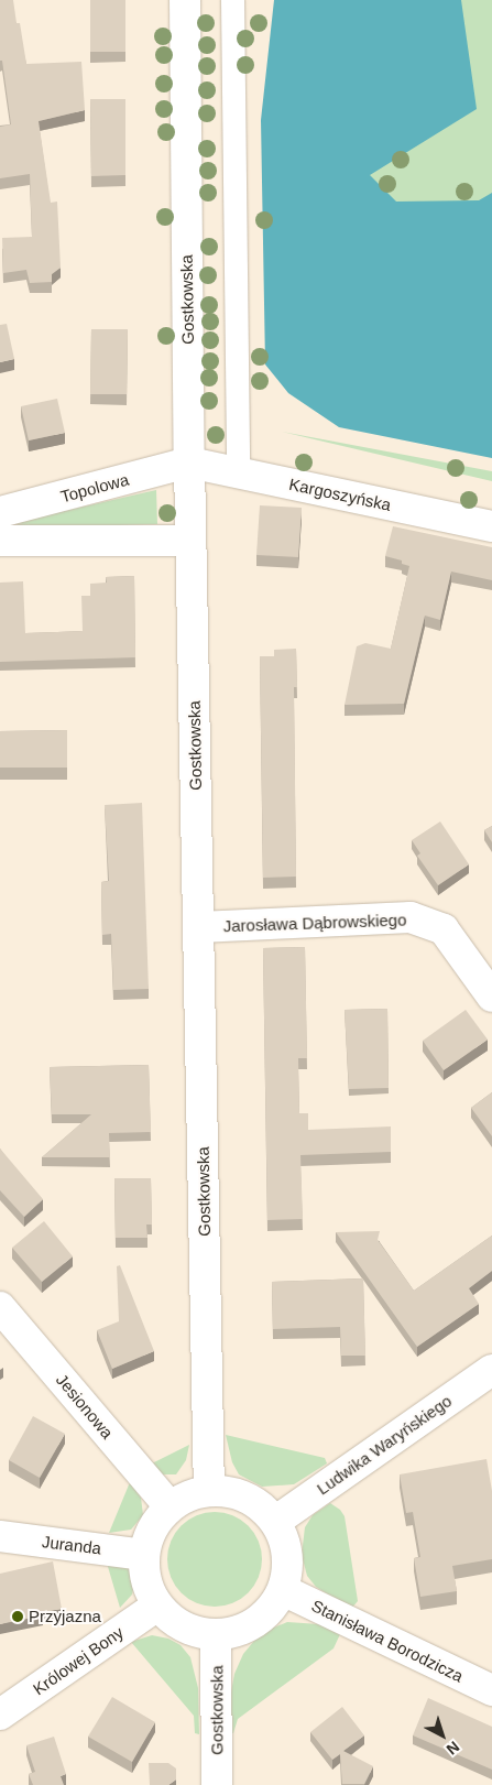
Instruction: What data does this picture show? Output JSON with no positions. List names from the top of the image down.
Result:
{
  "streets": {
    "street": [
      "Gostkowska",
      "Topolowa",
      "Kargoszyńska",
      "Jarosława Dąbrowskiego",
      "Jesionowa",
      "Ludwika Waryńskiego",
      "Juranda",
      "Stanisława Borodzicza",
      "Królowej Bony"
    ]
  },
  "crossings": [
    ["Gostkowska", "Topolowa"],
    ["Gostkowska", "Kargoszyńska"],
    ["Gostkowska", "Jarosława Dąbrowskiego"],
    ["Gostkowska", "Jesionowa"],
    ["Gostkowska", "Ludwika Waryńskiego"],
    ["Gostkowska", "Juranda"],
    ["Gostkowska", "Stanisława Borodzicza"],
    ["Gostkowska", "Królowej Bony"],
    ["Topolowa", "Kargoszyńska"],
    ["Jesionowa", "Ludwika Waryńskiego"],
    ["Jesionowa", "Juranda"],
    ["Jesionowa", "Stanisława Borodzicza"],
    ["Jesionowa", "Królowej Bony"],
    ["Ludwika Waryńskiego", "Juranda"],
    ["Ludwika Waryńskiego", "Stanisława Borodzicza"],
    ["Ludwika Waryńskiego", "Królowej Bony"],
    ["Juranda", "Stanisława Borodzicza"],
    ["Juranda", "Królowej Bony"],
    ["Stanisława Borodzicza", "Królowej Bony"]
  ],
  "places": ["Przyjazna"],
  "north": "bottom right"
}
